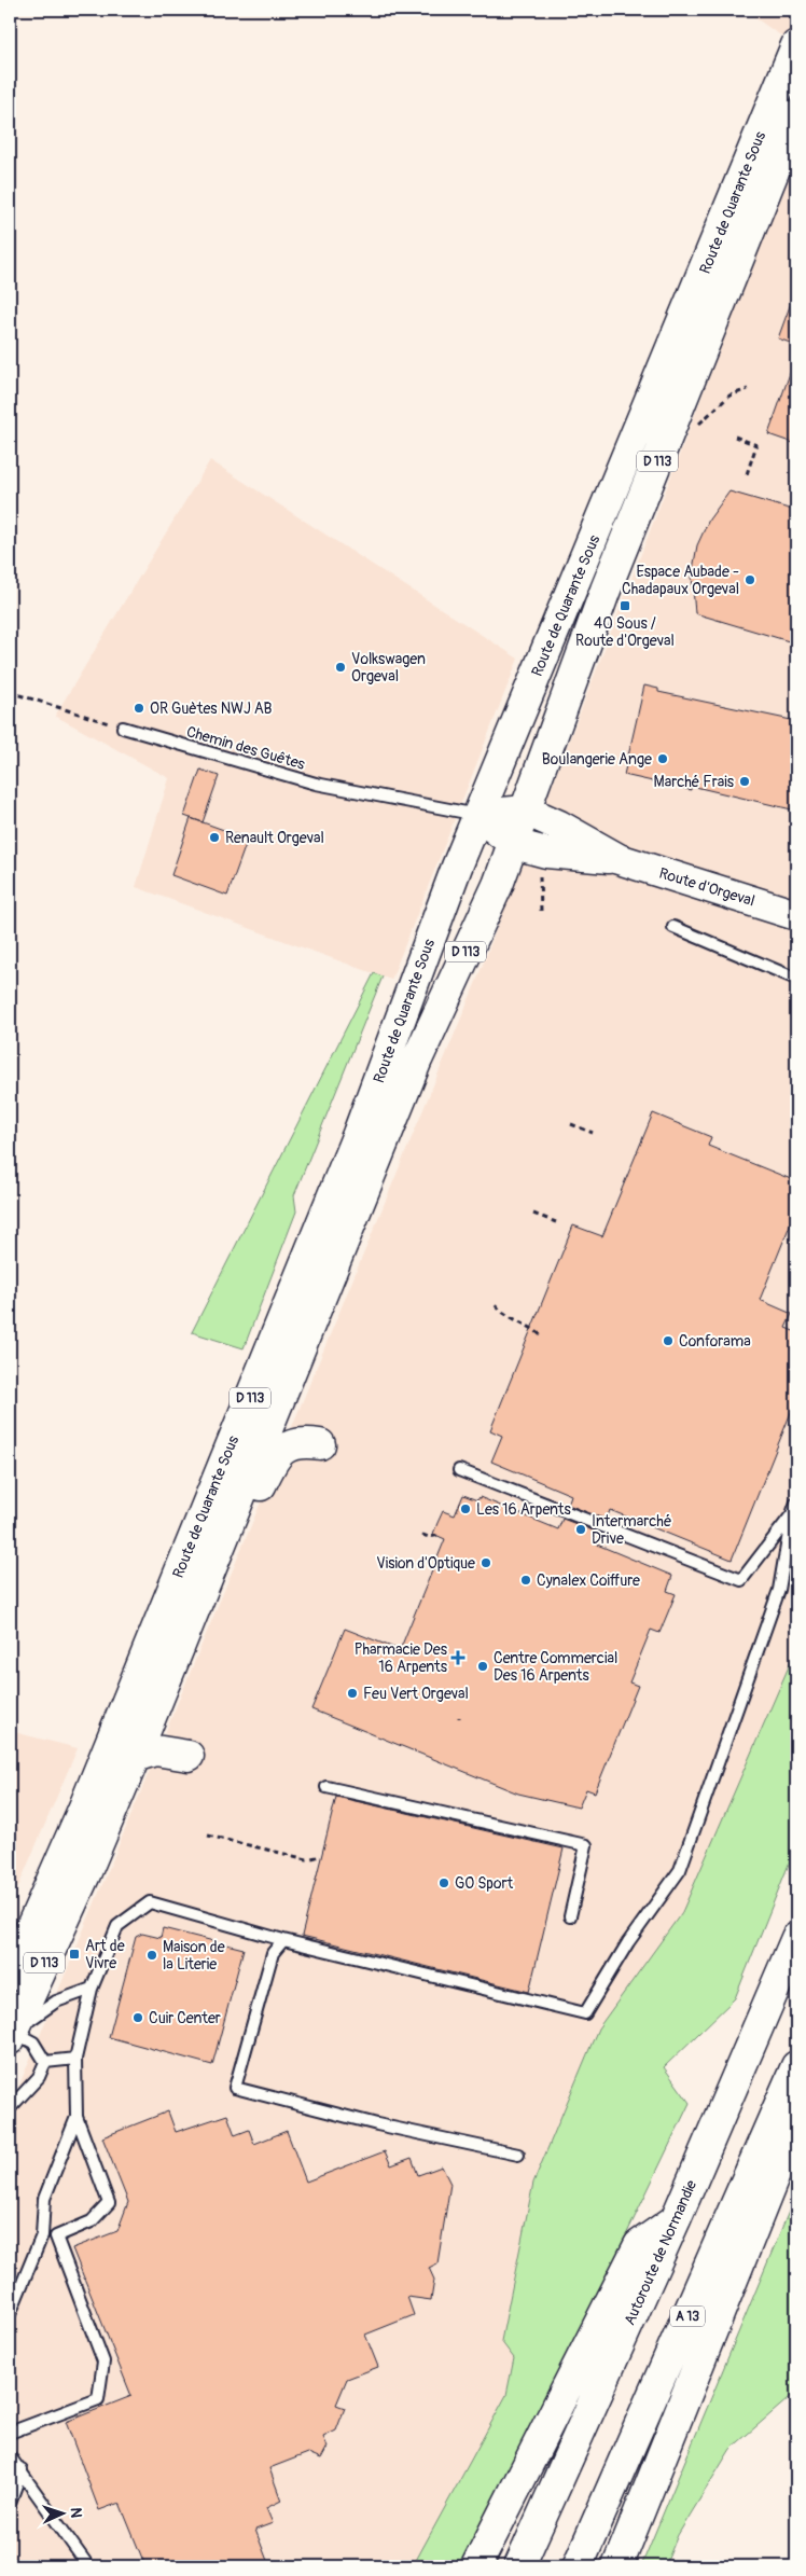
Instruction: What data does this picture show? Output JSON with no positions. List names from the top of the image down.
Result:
{
  "streets": {
    "main road": [
      "Route de Quarante Sous",
      "D 113",
      "Route d'Orgeval",
      "Autoroute de Normandie",
      "A 13"
    ],
    "lane": ["Chemin des Guêtes"]
  },
  "crossings": [
    ["Route de Quarante Sous", "Chemin des Guêtes"],
    ["Route de Quarante Sous", "Route d'Orgeval"]
  ],
  "places": {
    "other": [
      "Espace Aubade - Chadapaux Orgeval",
      "Volkswagen Orgeval",
      "OR Guètes NWJ AB",
      "Boulangerie Ange",
      "Marché Frais",
      "Renault Orgeval",
      "Conforama",
      "Les 16 Arpents",
      "Intermarché Drive",
      "Vision d'Optique",
      "Cynalex Coiffure",
      "Centre Commercial Des 16 Arpents",
      "Feu Vert Orgeval",
      "GO Sport",
      "Maison de la Literie",
      "Cuir Center"
    ],
    "transit": ["40 Sous / Route d'Orgeval", "Art de Vivre"],
    "health": ["Pharmacie Des 16 Arpents"]
  },
  "north": "right"
}
